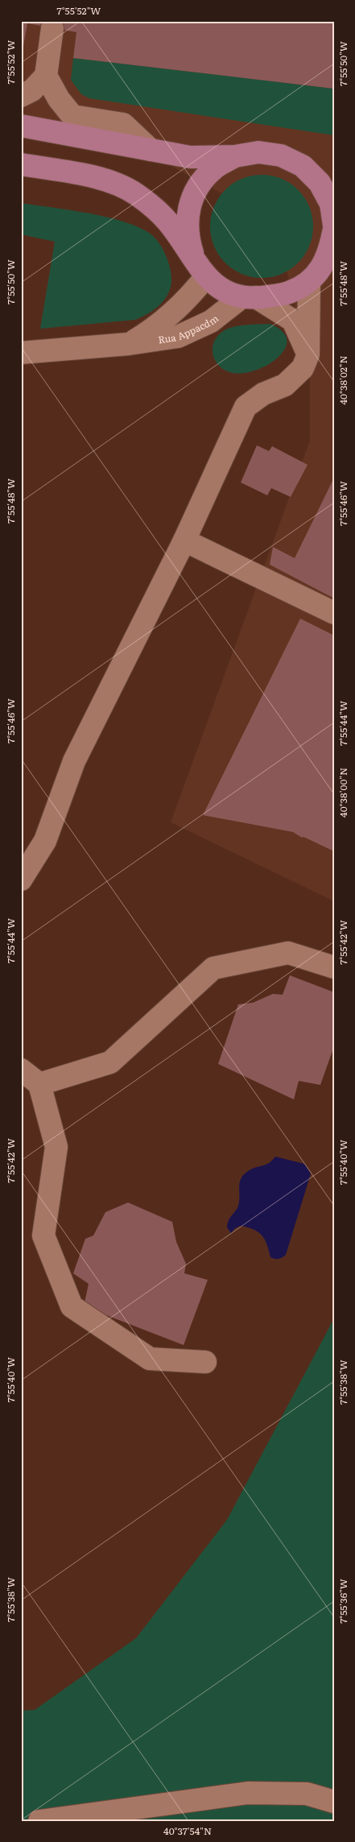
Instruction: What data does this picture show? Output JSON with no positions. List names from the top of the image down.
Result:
{
  "streets": {
    "street": ["Rua Appacdm"]
  },
  "coordinates": [
    "7°55'52\"W",
    "7°55'50\"W",
    "7°55'48\"W",
    "40°38'02\"N",
    "7°55'46\"W",
    "7°55'44\"W",
    "40°38'00\"N",
    "7°55'42\"W",
    "7°55'40\"W",
    "7°55'38\"W",
    "7°55'36\"W",
    "40°37'54\"N"
  ]
}
